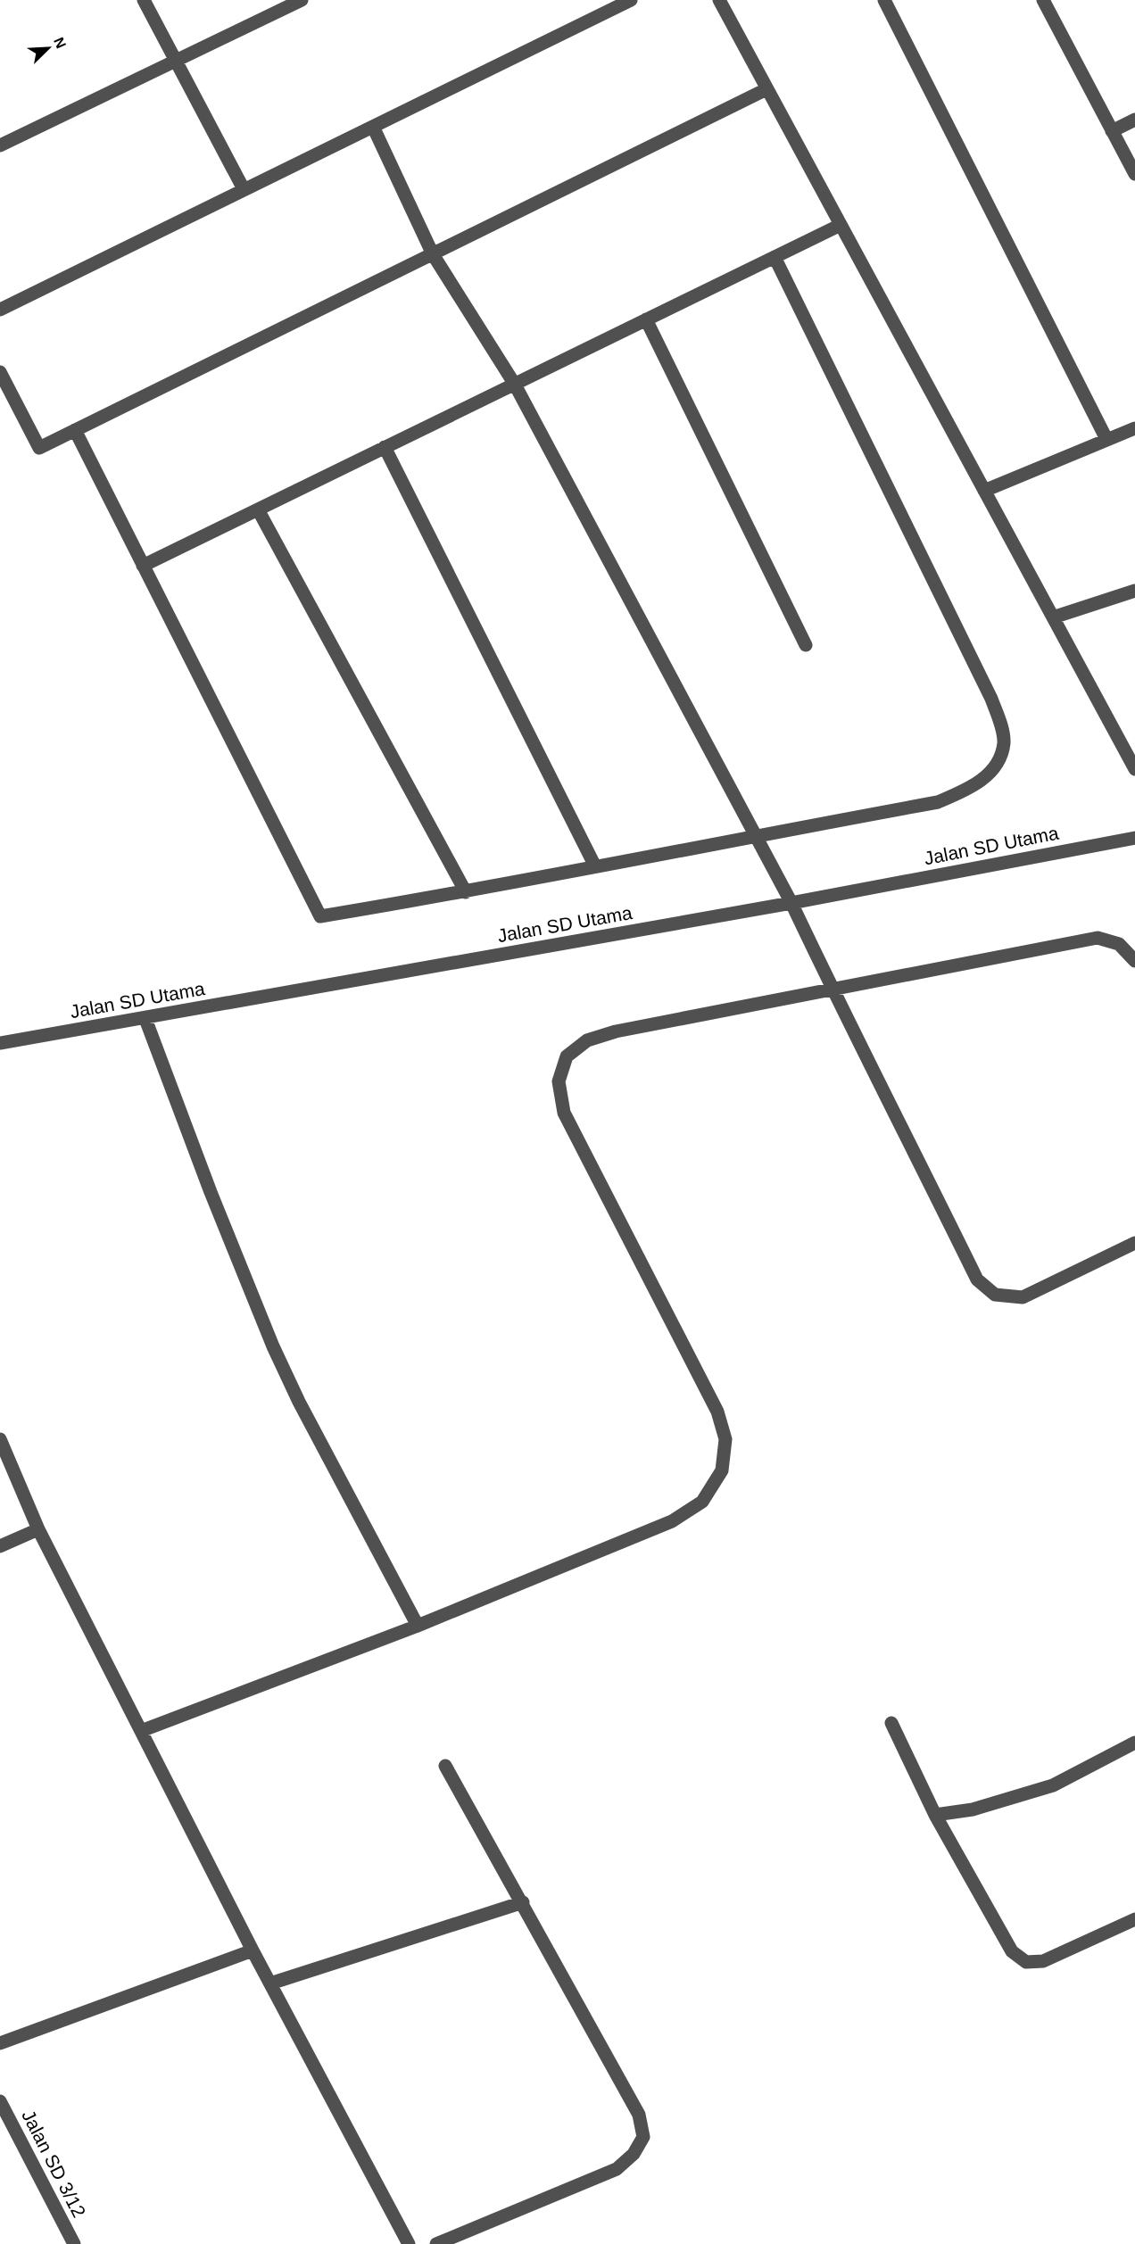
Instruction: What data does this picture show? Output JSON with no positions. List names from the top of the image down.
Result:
{
  "streets": {
    "street": ["Jalan SD Utama", "Jalan SD 3/12"]
  },
  "north": "top right"
}
